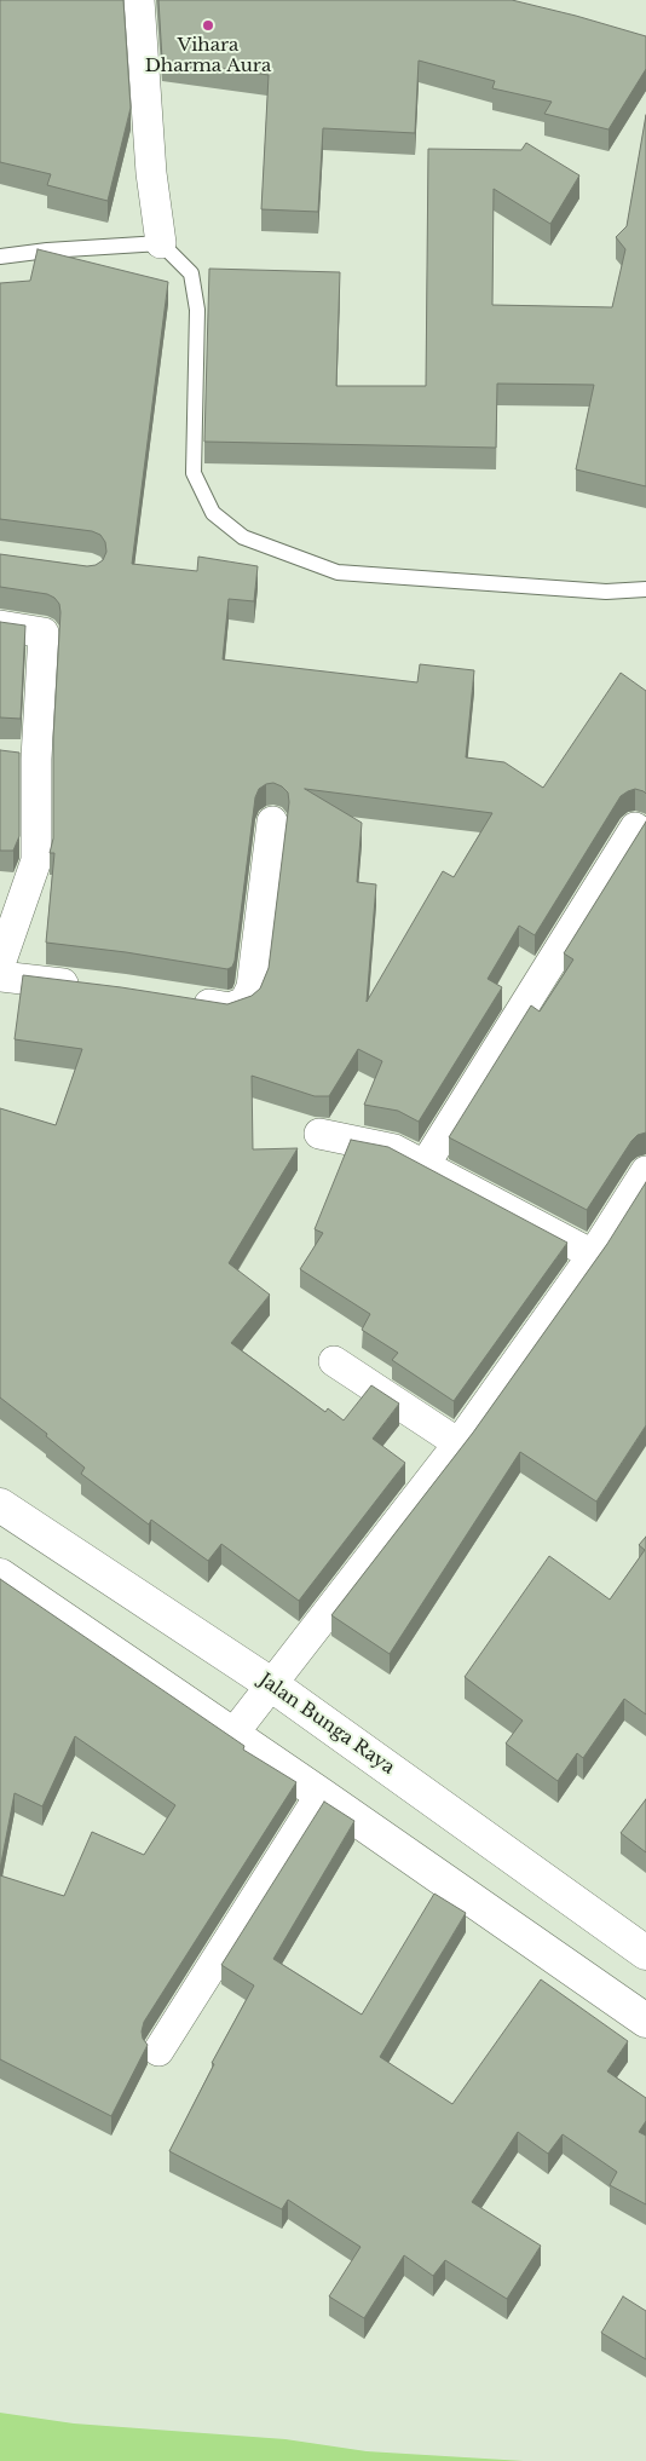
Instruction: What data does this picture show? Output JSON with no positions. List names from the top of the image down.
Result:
{
  "streets": {
    "main road": ["Jalan Bunga Raya"]
  },
  "places": ["Vihara Dharma Aura"]
}
